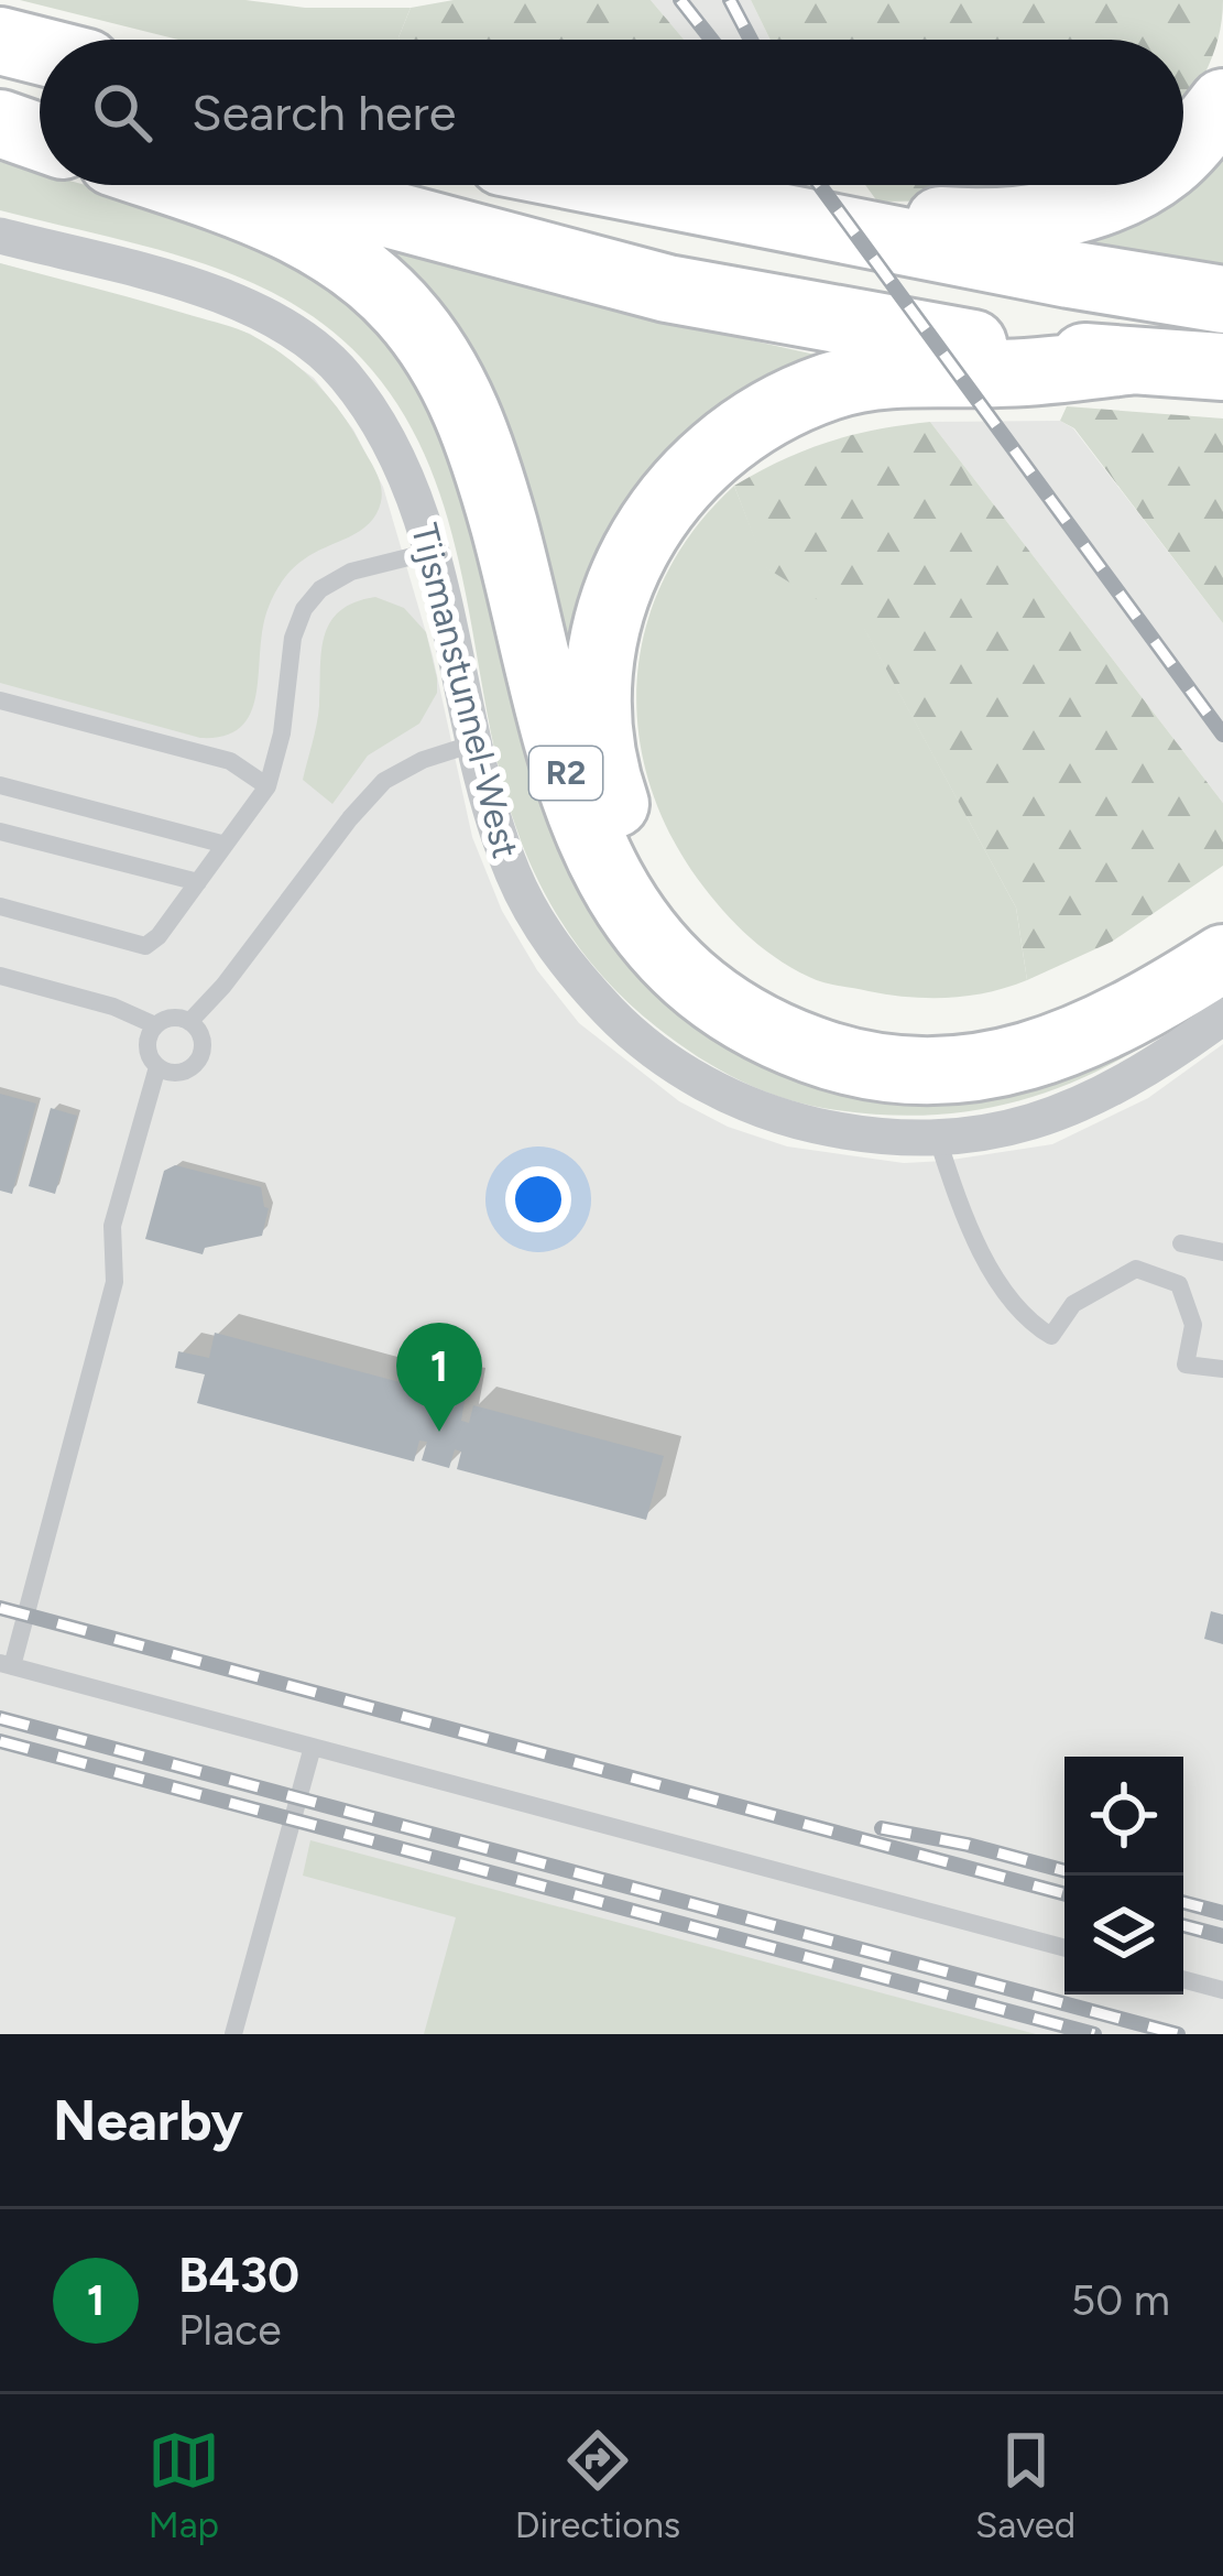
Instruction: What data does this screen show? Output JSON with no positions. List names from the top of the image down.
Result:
{
  "streets": {
    "highway": ["R2"],
    "street": ["Tijsmanstunnel-West"]
  },
  "page": {
    "search": "Search here",
    "pins": "1",
    "heading": "Nearby",
    "list": [
      {
        "mark": "1",
        "name": "B430",
        "note": "Place",
        "value": "50 m"
      }
    ],
    "nav": ["Map", "Directions", "Saved"]
  }
}
